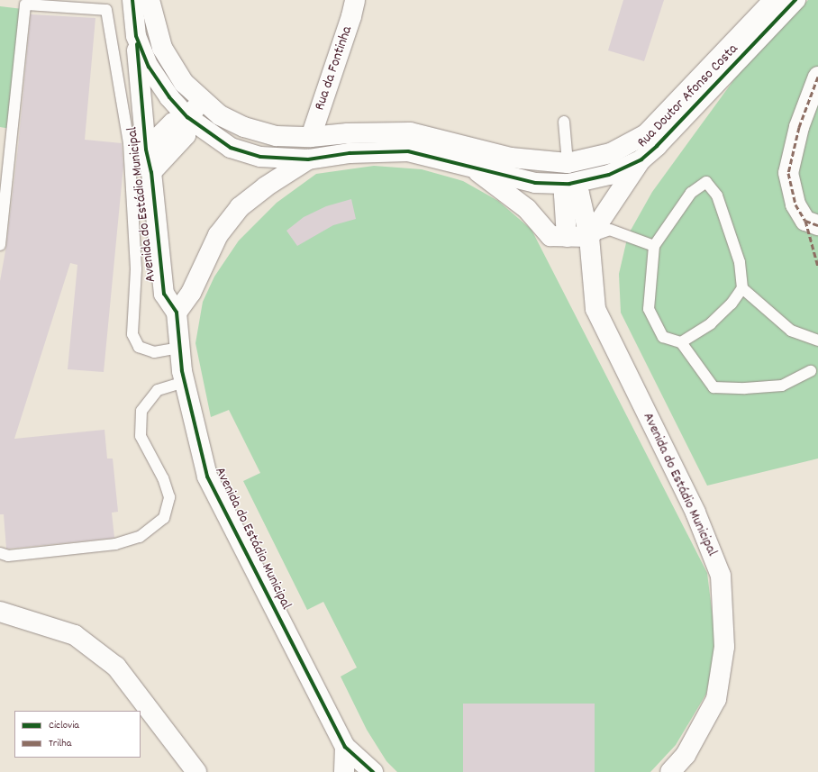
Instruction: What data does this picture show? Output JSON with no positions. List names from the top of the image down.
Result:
{
  "streets": {
    "street": ["Rua da Fontinha", "Rua Doutor Afonso Costa", "Avenida do Estádio Municipal"]
  },
  "crossings": [
    ["Rua da Fontinha", "Rua Doutor Afonso Costa"],
    ["Rua Doutor Afonso Costa", "Avenida do Estádio Municipal"]
  ],
  "legend": ["Ciclovia", "Trilha"]
}
